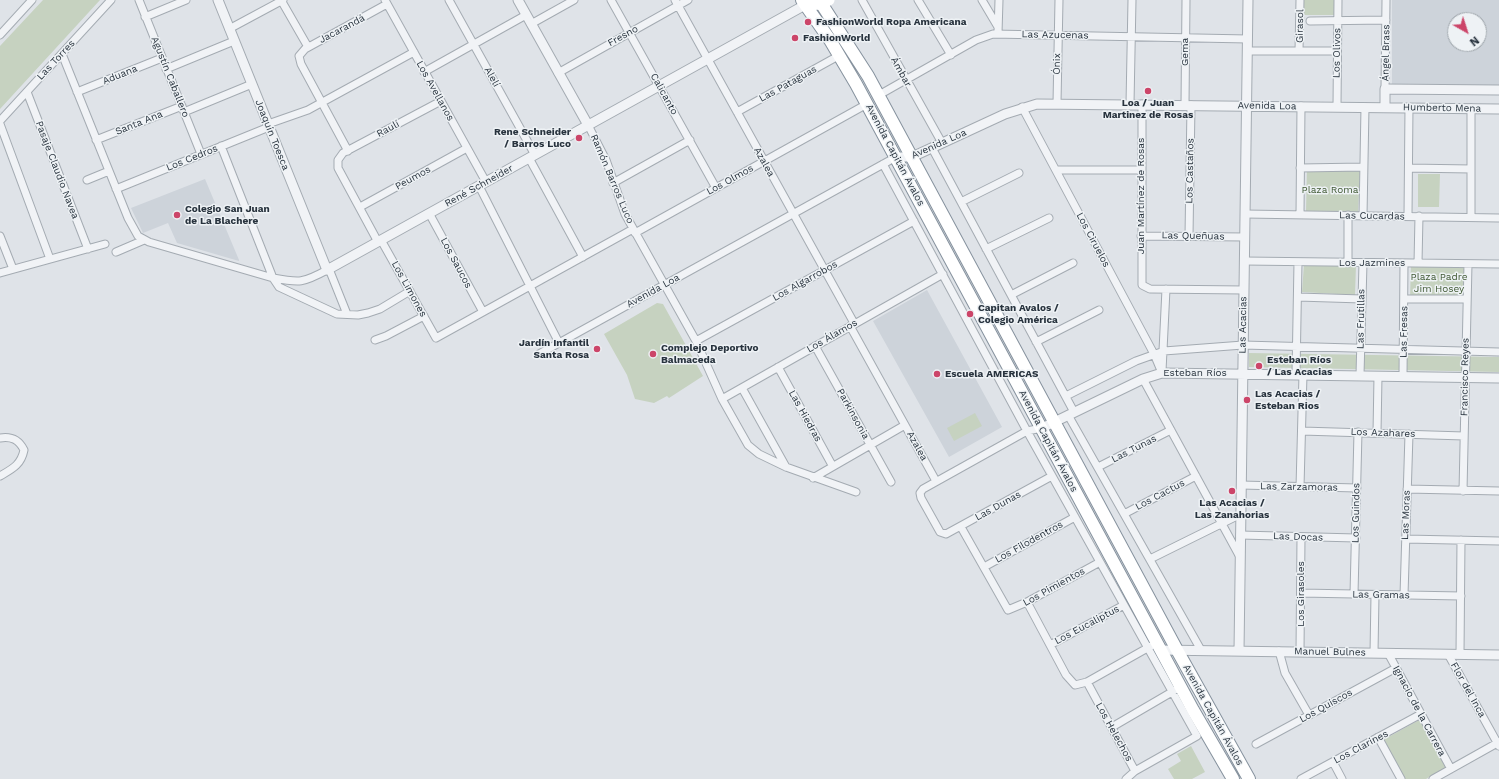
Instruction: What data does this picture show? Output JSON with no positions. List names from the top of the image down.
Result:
{
  "streets": {
    "highway": ["Avenida Capitán Ávalos"],
    "street": [
      "Girasol",
      "Jacarandá",
      "Las Azucenas",
      "Fresno",
      "Gema",
      "Los Olivos",
      "Ángel Brass",
      "Las Torres",
      "Ónix",
      "Ámbar",
      "Aduana",
      "Agustín Caballero",
      "Alelí",
      "Las Pataguas",
      "Los Avellanos",
      "Calicanto",
      "Avenida Loa",
      "Humberto Mena",
      "Santa Ana",
      "Raulí",
      "Joaquín Toesca",
      "Los Cedros",
      "Azalea",
      "Pasaje Claudio Navea",
      "Los Castaños",
      "Peumos",
      "Ramón Barros Luco",
      "Los Olmos",
      "René Schneider",
      "Juan Martínez de Rosas",
      "Las Cucardas",
      "Las Queñuas",
      "Los Ciruelos",
      "Los Saucos",
      "Los Jazmines",
      "Los Algarrobos",
      "Los Limones",
      "Las Frutillas",
      "Las Acacias",
      "Las Fresas",
      "Los Álamos",
      "Esteban Ríos",
      "Francisco Reyes",
      "Parkinsonia",
      "Las Hiedras",
      "Los Azahares",
      "Las Tunas",
      "Las Zarzamoras",
      "Los Cactus",
      "Las Dunas",
      "Los Guindos",
      "Las Moras",
      "Las Docas",
      "Los Filodentros",
      "Los Pimientos",
      "Los Girasoles",
      "Las Gramas",
      "Los Eucaliptus",
      "Manuel Bulnes",
      "Flor del Inca",
      "Los Quiscos",
      "Ignacio de la Carrera",
      "Los Helechos",
      "Los Clarines"
    ]
  },
  "crossings": [
    ["Jacarandá", "Los Avellanos"],
    ["Jacarandá", "Los Cedros"],
    ["Las Azucenas", "Gema"],
    ["Las Azucenas", "Ónix"],
    ["Las Azucenas", "Ámbar"],
    ["Las Azucenas", "Avenida Capitán Ávalos"],
    ["Las Azucenas", "Las Acacias"],
    ["Fresno", "Calicanto"],
    ["Fresno", "Azalea"],
    ["Fresno", "Ramón Barros Luco"],
    ["Gema", "Avenida Loa"],
    ["Gema", "Los Castaños"],
    ["Los Olivos", "Avenida Loa"],
    ["Ángel Brass", "Avenida Loa"],
    ["Ángel Brass", "Humberto Mena"],
    ["Las Torres", "Pasaje Claudio Navea"],
    ["Ónix", "Avenida Loa"],
    ["Ámbar", "Avenida Loa"],
    ["Aduana", "Agustín Caballero"],
    ["Agustín Caballero", "Santa Ana"],
    ["Agustín Caballero", "Los Cedros"],
    ["Alelí", "Los Olmos"],
    ["Alelí", "René Schneider"],
    ["Las Pataguas", "Avenida Capitán Ávalos"],
    ["Las Pataguas", "Azalea"],
    ["Los Avellanos", "Avenida Loa"],
    ["Los Avellanos", "Raulí"],
    ["Los Avellanos", "Los Cedros"],
    ["Los Avellanos", "Peumos"],
    ["Los Avellanos", "Los Olmos"],
    ["Los Avellanos", "René Schneider"],
    ["Calicanto", "Los Olmos"],
    ["Calicanto", "René Schneider"],
    ["Avenida Loa", "Humberto Mena"],
    ["Avenida Loa", "Avenida Capitán Ávalos"],
    ["Avenida Loa", "Azalea"],
    ["Avenida Loa", "Los Castaños"],
    ["Avenida Loa", "Ramón Barros Luco"],
    ["Avenida Loa", "Juan Martínez de Rosas"],
    ["Avenida Loa", "Los Ciruelos"],
    ["Avenida Loa", "Las Acacias"],
    ["Santa Ana", "Joaquín Toesca"],
    ["Raulí", "Los Limones"],
    ["Joaquín Toesca", "Los Cedros"],
    ["Joaquín Toesca", "René Schneider"],
    ["Avenida Capitán Ávalos", "Los Olmos"],
    ["Avenida Capitán Ávalos", "René Schneider"],
    ["Avenida Capitán Ávalos", "Los Algarrobos"],
    ["Avenida Capitán Ávalos", "Los Álamos"],
    ["Avenida Capitán Ávalos", "Esteban Ríos"],
    ["Avenida Capitán Ávalos", "Las Dunas"],
    ["Avenida Capitán Ávalos", "Los Filodentros"],
    ["Avenida Capitán Ávalos", "Los Pimientos"],
    ["Avenida Capitán Ávalos", "Los Eucaliptus"],
    ["Avenida Capitán Ávalos", "Manuel Bulnes"],
    ["Avenida Capitán Ávalos", "Los Helechos"],
    ["Azalea", "Los Olmos"],
    ["Azalea", "René Schneider"],
    ["Azalea", "Los Algarrobos"],
    ["Azalea", "Los Álamos"],
    ["Azalea", "Esteban Ríos"],
    ["Los Castaños", "Las Queñuas"],
    ["Peumos", "Los Limones"],
    ["Ramón Barros Luco", "Los Olmos"],
    ["Ramón Barros Luco", "René Schneider"],
    ["Ramón Barros Luco", "Los Algarrobos"],
    ["Ramón Barros Luco", "Los Álamos"],
    ["Los Olmos", "Los Saucos"],
    ["Los Olmos", "Los Limones"],
    ["René Schneider", "Los Saucos"],
    ["René Schneider", "Los Limones"],
    ["Juan Martínez de Rosas", "Las Queñuas"],
    ["Las Cucardas", "Las Acacias"],
    ["Las Queñuas", "Las Acacias"],
    ["Los Ciruelos", "Esteban Ríos"],
    ["Los Jazmines", "Las Frutillas"],
    ["Los Jazmines", "Las Acacias"],
    ["Los Jazmines", "Las Fresas"],
    ["Los Jazmines", "Francisco Reyes"],
    ["Las Frutillas", "Esteban Ríos"],
    ["Las Acacias", "Esteban Ríos"],
    ["Las Acacias", "Las Zarzamoras"],
    ["Las Acacias", "Las Docas"],
    ["Las Acacias", "Manuel Bulnes"],
    ["Las Fresas", "Esteban Ríos"],
    ["Los Álamos", "Parkinsonia"],
    ["Los Álamos", "Las Hiedras"],
    ["Esteban Ríos", "Francisco Reyes"],
    ["Esteban Ríos", "Las Dunas"],
    ["Francisco Reyes", "Los Azahares"],
    ["Los Azahares", "Los Guindos"],
    ["Los Azahares", "Las Moras"],
    ["Las Zarzamoras", "Los Guindos"],
    ["Los Guindos", "Las Docas"],
    ["Los Guindos", "Las Gramas"],
    ["Las Moras", "Las Gramas"],
    ["Las Docas", "Los Girasoles"],
    ["Los Filodentros", "Los Pimientos"],
    ["Los Girasoles", "Las Gramas"],
    ["Los Girasoles", "Manuel Bulnes"],
    ["Los Eucaliptus", "Manuel Bulnes"],
    ["Manuel Bulnes", "Flor del Inca"],
    ["Manuel Bulnes", "Ignacio de la Carrera"],
    ["Manuel Bulnes", "Los Helechos"],
    ["Los Quiscos", "Ignacio de la Carrera"],
    ["Ignacio de la Carrera", "Los Clarines"]
  ],
  "parks": ["Plaza Roma", "Plaza Padre Jim Hosey"],
  "places": [
    "FashionWorld Ropa Americana",
    "FashionWorld",
    "Loa / Juan Martinez de Rosas",
    "Rene Schneider / Barros Luco",
    "Colegio San Juan de La Blachere",
    "Capitan Avalos / Colegio América",
    "Jardín Infantil Santa Rosa",
    "Complejo Deportivo Balmaceda",
    "Esteban Ríos / Las Acacias",
    "Escuela AMERICAS",
    "Las Acacias / Esteban Rios",
    "Las Acacias / Las Zanahorias"
  ],
  "north": "bottom right"
}
